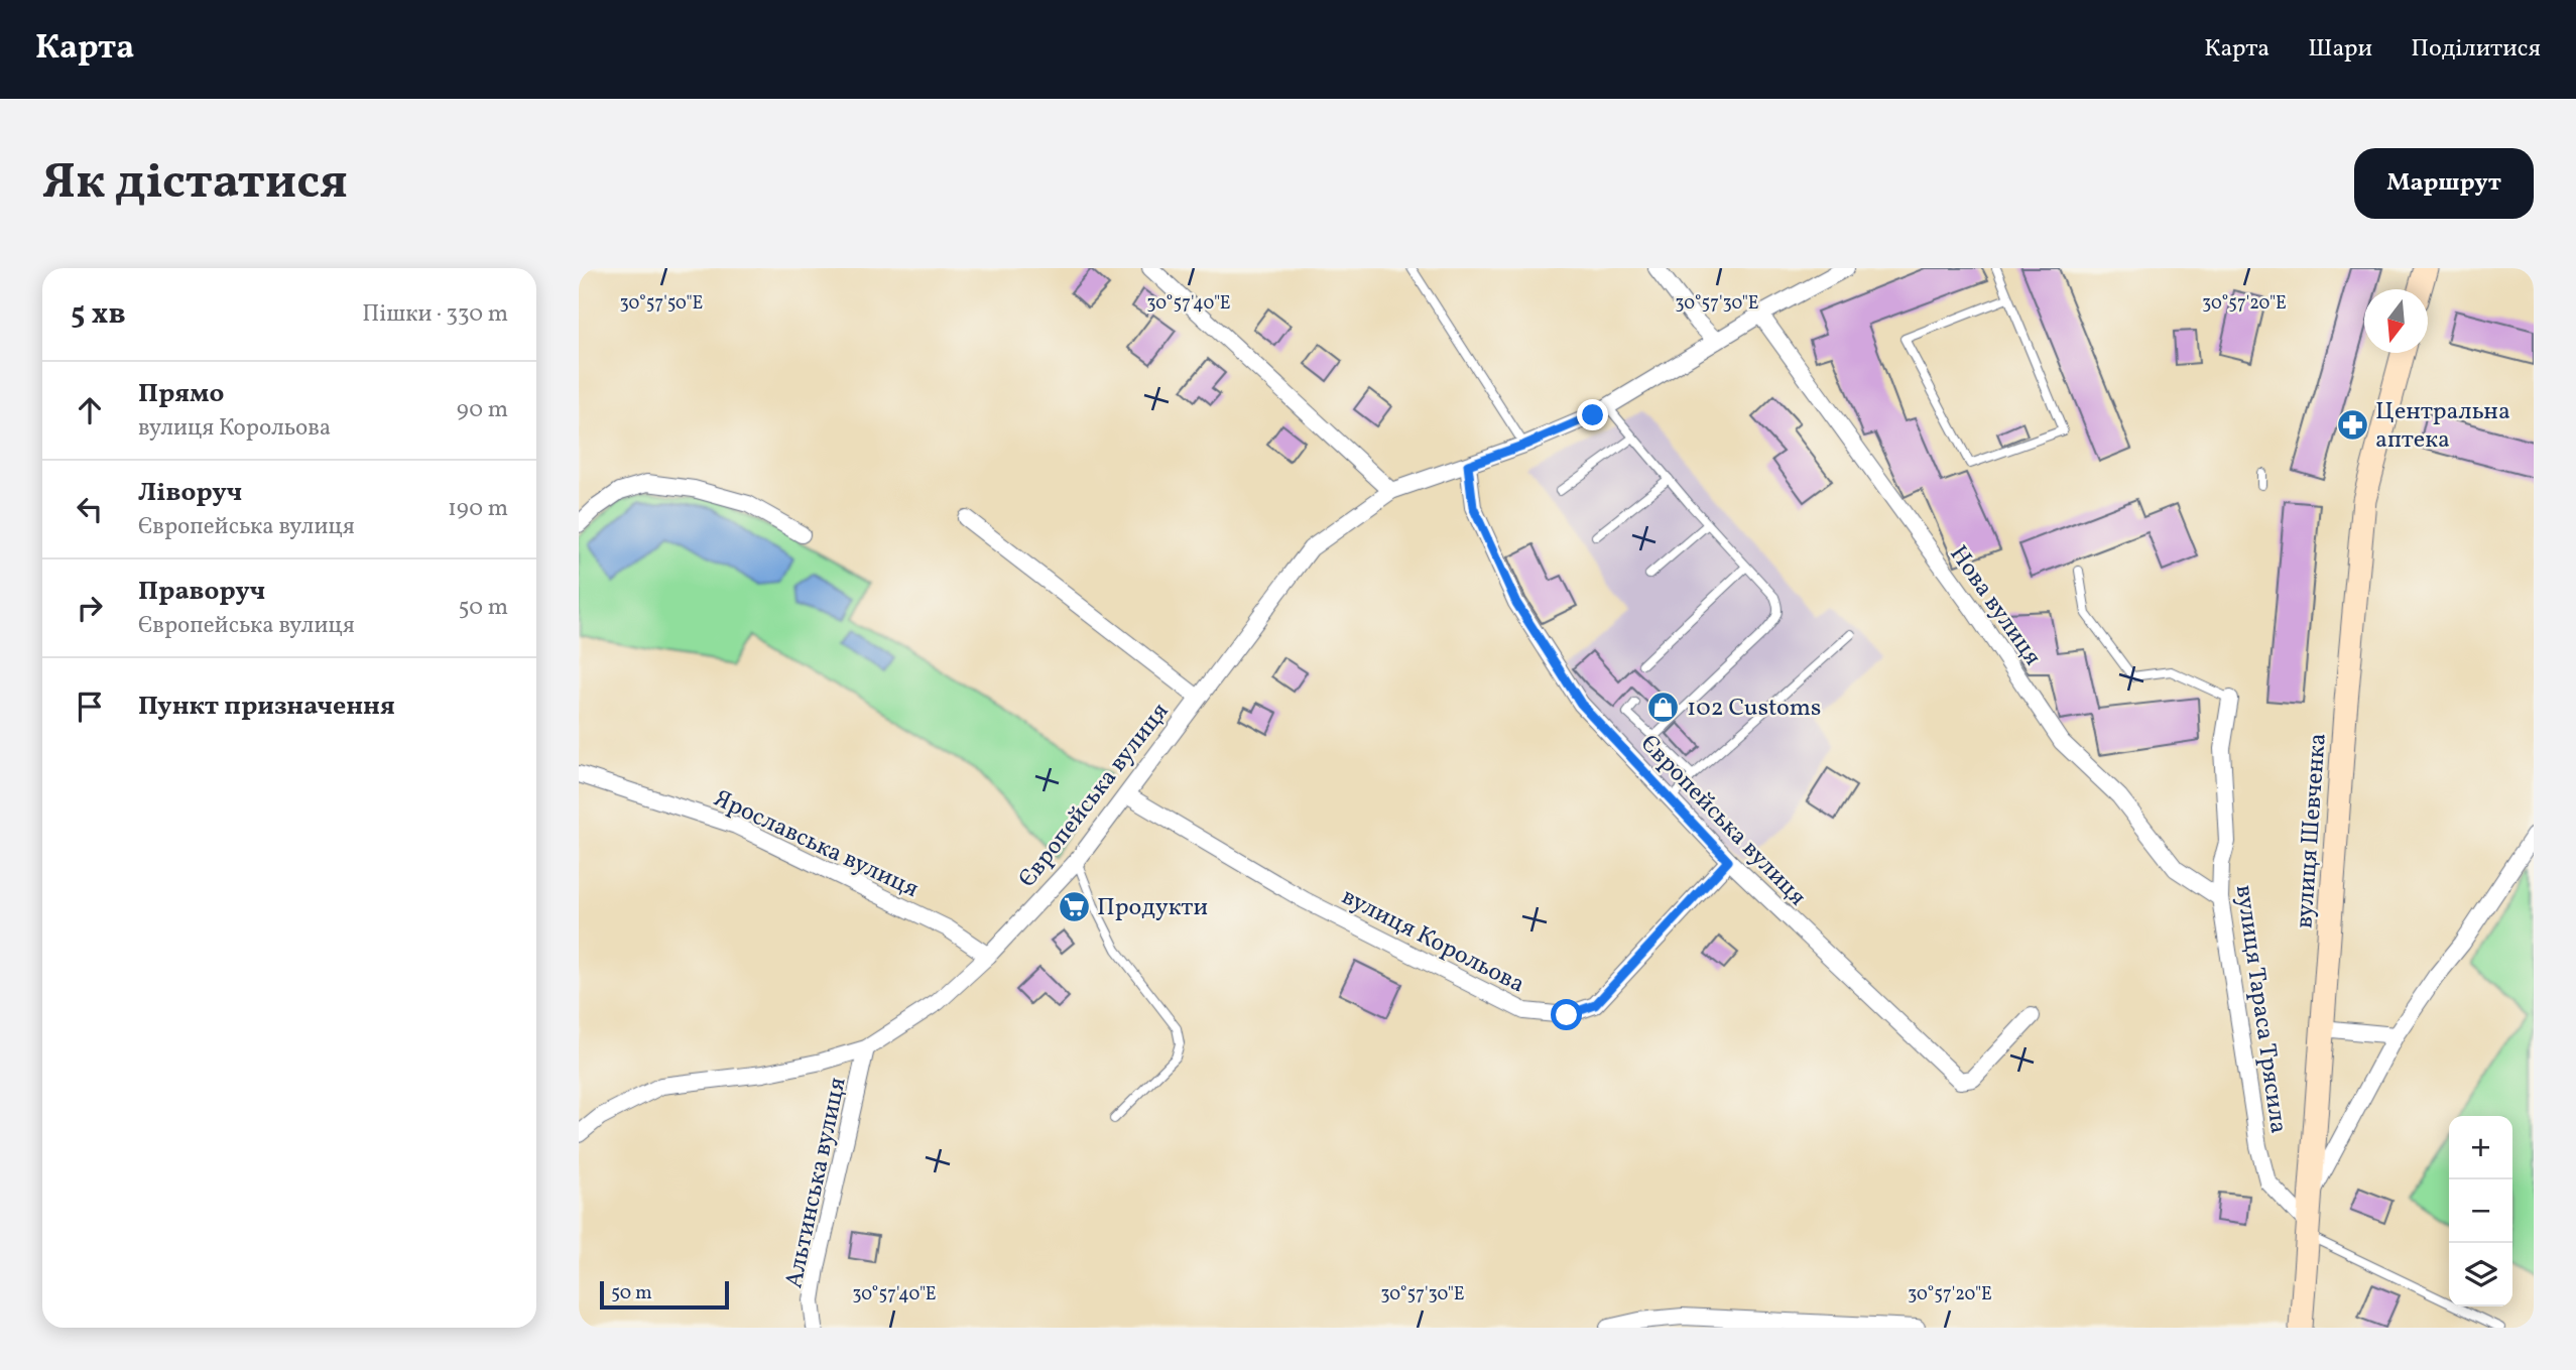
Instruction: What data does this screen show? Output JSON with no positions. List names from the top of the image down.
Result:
{
  "streets": {
    "main road": ["вулиця Шевченка"],
    "street": [
      "Нова вулиця",
      "Європейська вулиця",
      "Ярославська вулиця",
      "вулиця Корольова",
      "вулиця Тараса Трясила",
      "Альтинська вулиця"
    ]
  },
  "crossings": [
    ["Нова вулиця", "Європейська вулиця"],
    ["Нова вулиця", "вулиця Тараса Трясила"],
    ["Європейська вулиця", "Ярославська вулиця"],
    ["Європейська вулиця", "вулиця Корольова"],
    ["Європейська вулиця", "Альтинська вулиця"],
    ["вулиця Шевченка", "вулиця Тараса Трясила"]
  ],
  "places": {
    "pharmacy": ["Центральна аптека"],
    "shop": ["102 Customs"],
    "supermarket": ["Продукти"]
  },
  "scale_bar": "50 m",
  "north": "bottom",
  "page": {
    "header": "Карта",
    "nav": ["Карта", "Шари", "Поділитися"],
    "buttons": "Маршрут",
    "title": "Як дістатися",
    "heading": ["5 хв", "Пішки · 330 m"],
    "list": [
      ["Прямо", "вулиця Корольова", "90 m"],
      ["Ліворуч", "Європейська вулиця", "190 m"],
      ["Праворуч", "Європейська вулиця", "50 m"],
      "Пункт призначення"
    ],
    "map_buttons": ["+", "−"],
    "scale": "50 m"
  },
  "coordinates": [
    "30°57'50\"E",
    "30°57'40\"E",
    "30°57'30\"E",
    "30°57'20\"E"
  ]
}
